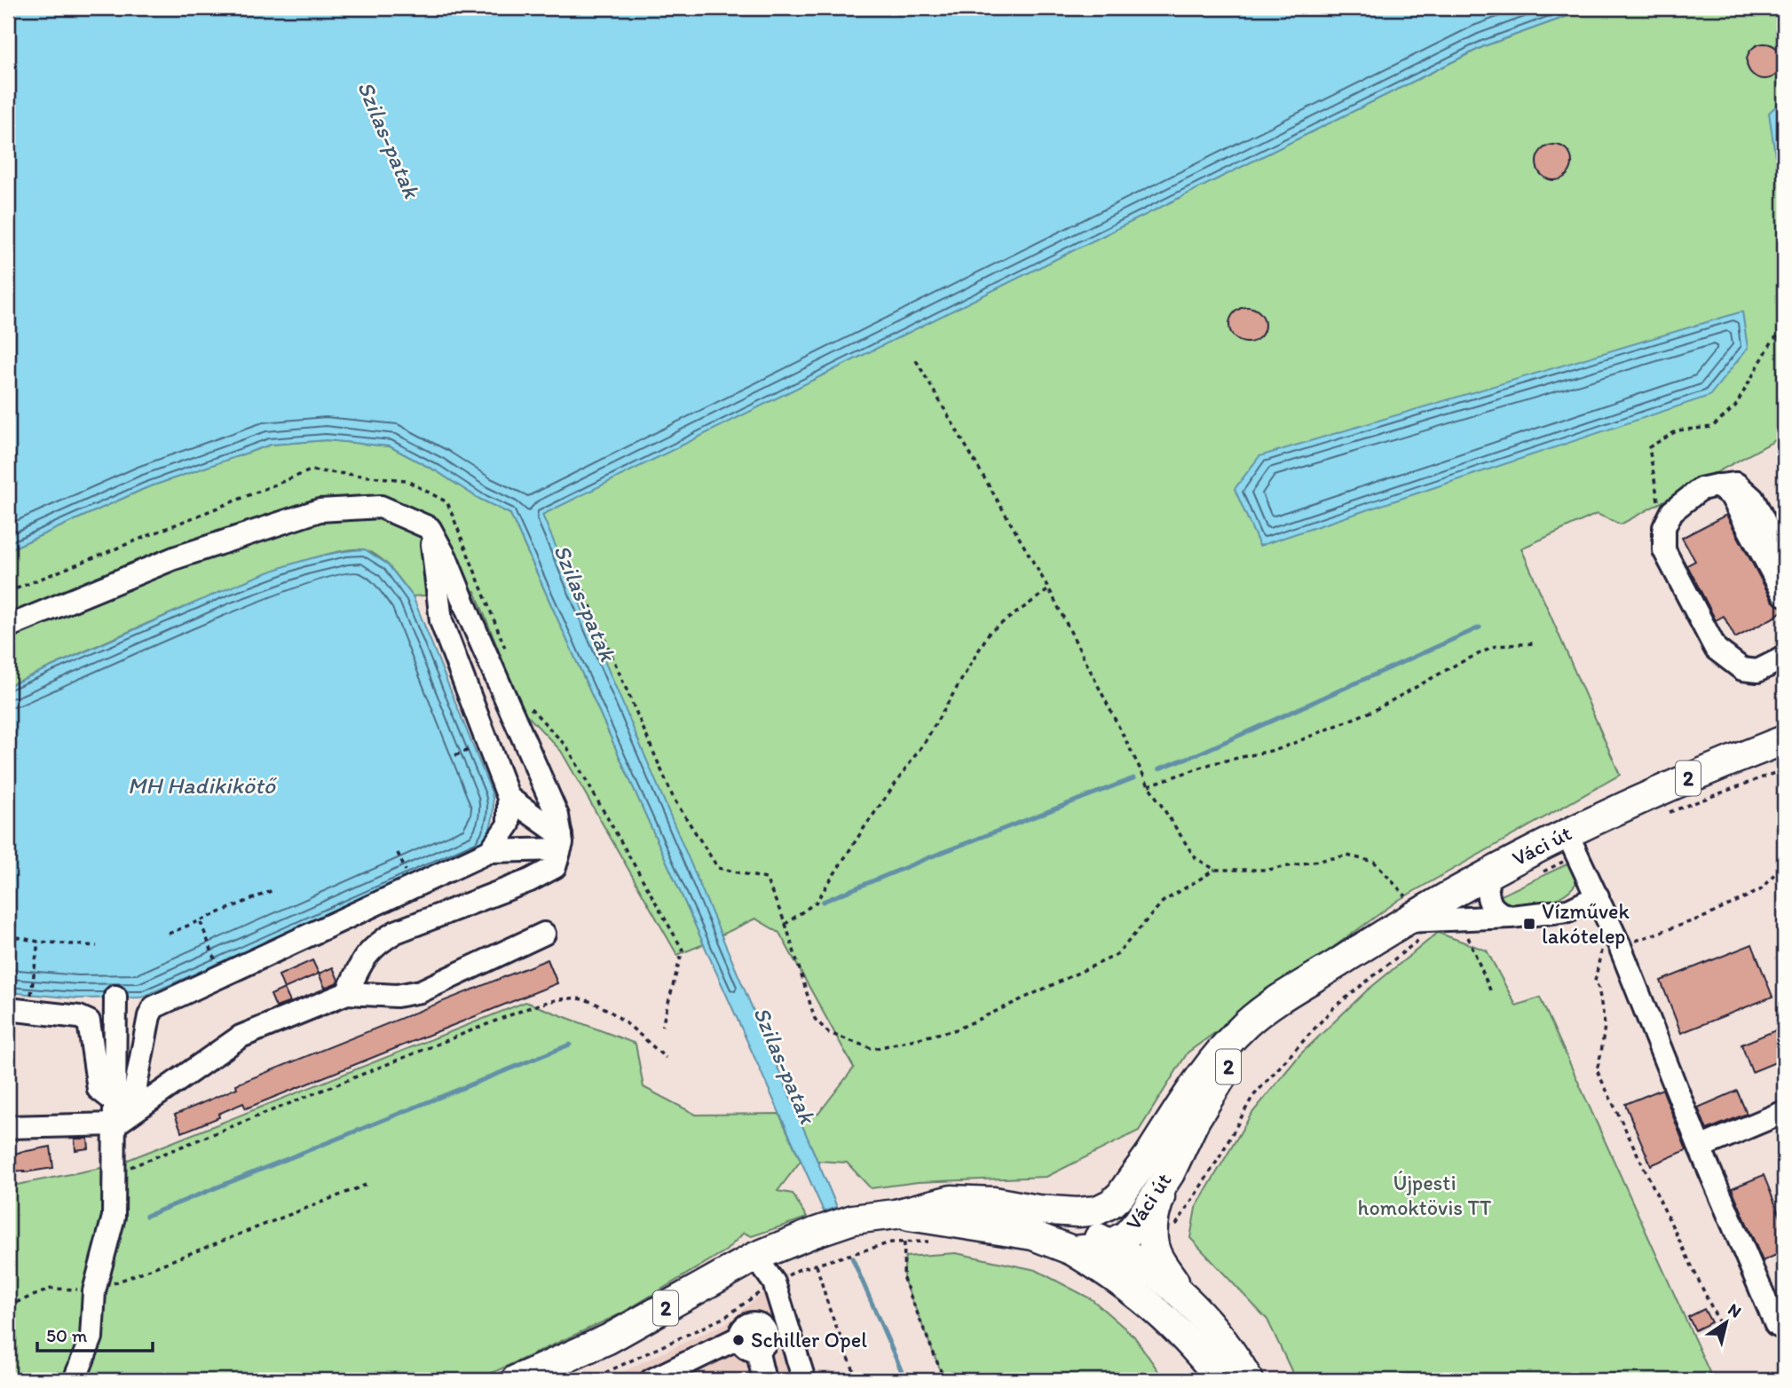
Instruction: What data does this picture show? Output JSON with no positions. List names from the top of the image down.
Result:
{
  "streets": {
    "main road": ["2", "Váci út"]
  },
  "water": ["Szilas-patak", "MH Hadikikötő"],
  "parks": ["Újpesti homoktövis TT"],
  "places": {
    "transit": ["Vízművek lakótelep"],
    "other": ["Schiller Opel"]
  },
  "scale_bar": "50 m",
  "north": "top right"
}
